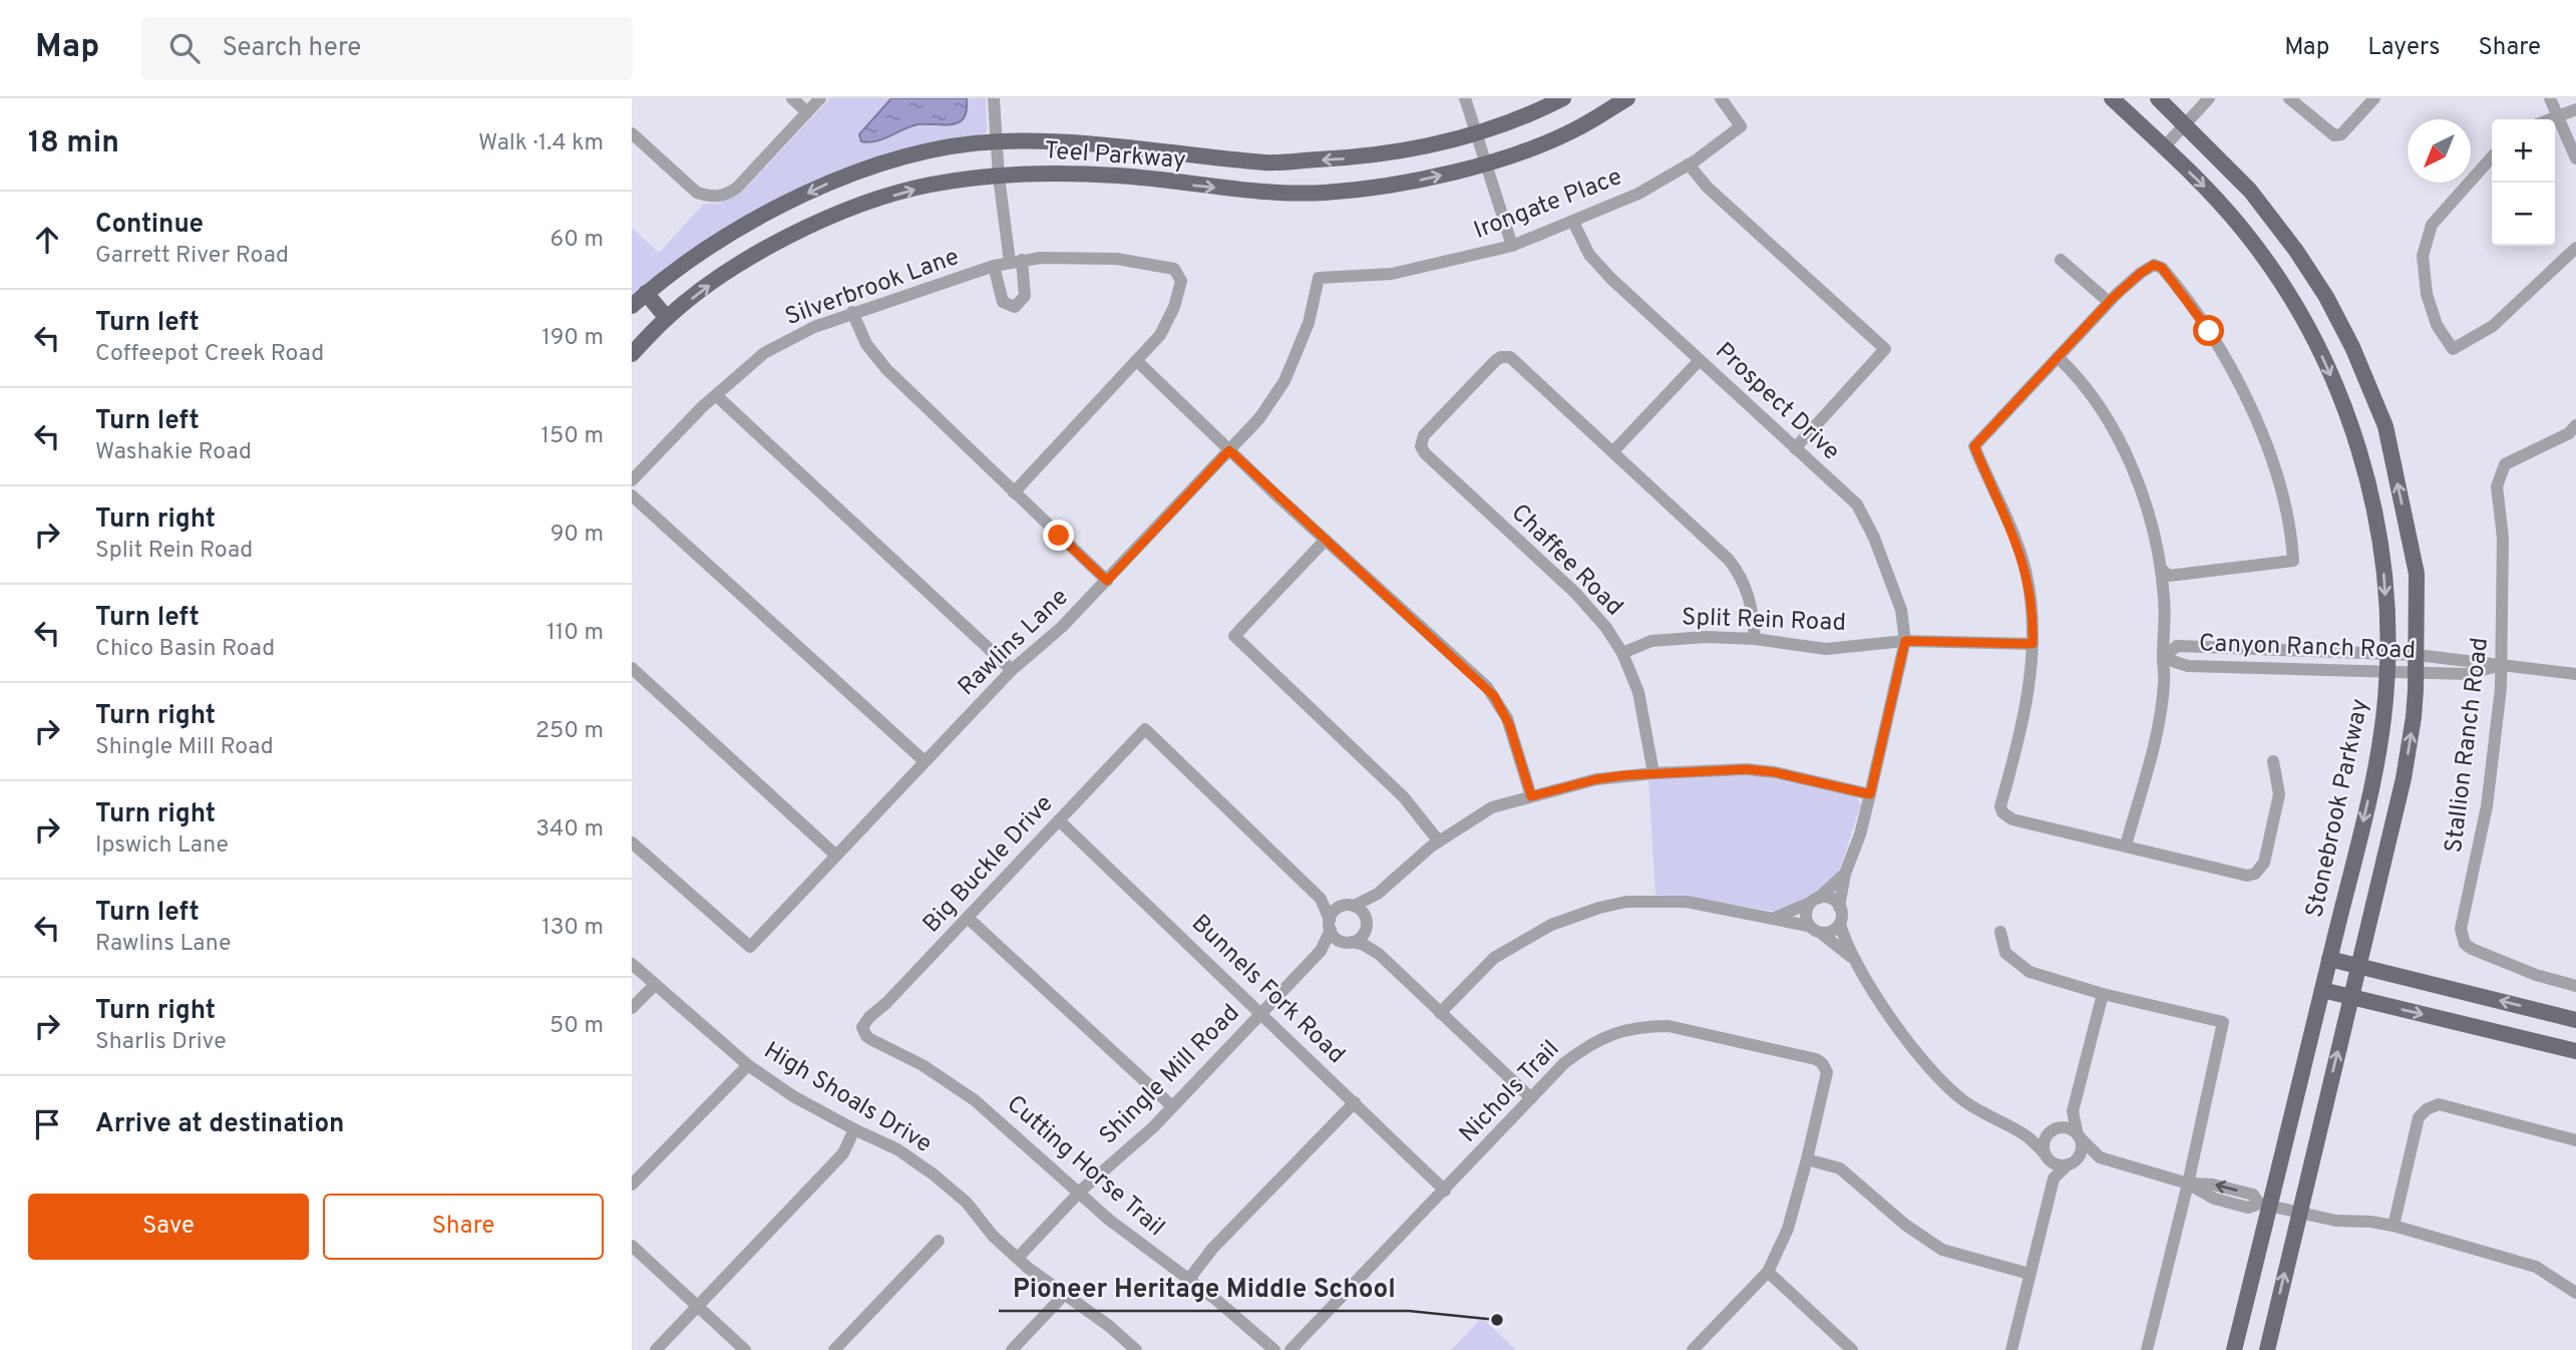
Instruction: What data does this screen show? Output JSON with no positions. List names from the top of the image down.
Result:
{
  "streets": {
    "main road": ["Teel Parkway", "Stonebrook Parkway"],
    "street": [
      "Irongate Place",
      "Silverbrook Lane",
      "Prospect Drive",
      "Chaffee Road",
      "Split Rein Road",
      "Rawlins Lane",
      "Canyon Ranch Road",
      "Stallion Ranch Road",
      "Big Buckle Drive",
      "Bunnels Fork Road",
      "Shingle Mill Road",
      "Nichols Trail",
      "High Shoals Drive",
      "Cutting Horse Trail"
    ]
  },
  "crossings": [
    ["Irongate Place", "Prospect Drive"],
    ["Irongate Place", "Rawlins Lane"],
    ["Prospect Drive", "Split Rein Road"],
    ["Chaffee Road", "Split Rein Road"],
    ["Canyon Ranch Road", "Stallion Ranch Road"],
    ["Canyon Ranch Road", "Stonebrook Parkway"],
    ["Big Buckle Drive", "Bunnels Fork Road"],
    ["Big Buckle Drive", "Cutting Horse Trail"],
    ["Bunnels Fork Road", "Shingle Mill Road"],
    ["Bunnels Fork Road", "Nichols Trail"],
    ["Shingle Mill Road", "High Shoals Drive"],
    ["Shingle Mill Road", "Cutting Horse Trail"]
  ],
  "places": ["Pioneer Heritage Middle School"],
  "north": "bottom left",
  "page": {
    "header": "Map",
    "search": "Search here",
    "nav": ["Map", "Layers", "Share"],
    "heading": ["18 min", "Walk · 1.4 km"],
    "map_buttons": ["+", "−"],
    "list": [
      ["Continue", "Garrett River Road", "60 m"],
      ["Turn left", "Coffeepot Creek Road", "190 m"],
      ["Turn left", "Washakie Road", "150 m"],
      ["Turn right", "Split Rein Road", "90 m"],
      ["Turn left", "Chico Basin Road", "110 m"],
      ["Turn right", "Shingle Mill Road", "250 m"],
      ["Turn right", "Ipswich Lane", "340 m"],
      ["Turn left", "Rawlins Lane", "130 m"],
      ["Turn right", "Sharlis Drive", "50 m"],
      "Arrive at destination"
    ],
    "buttons": ["Save", "Share"]
  }
}
